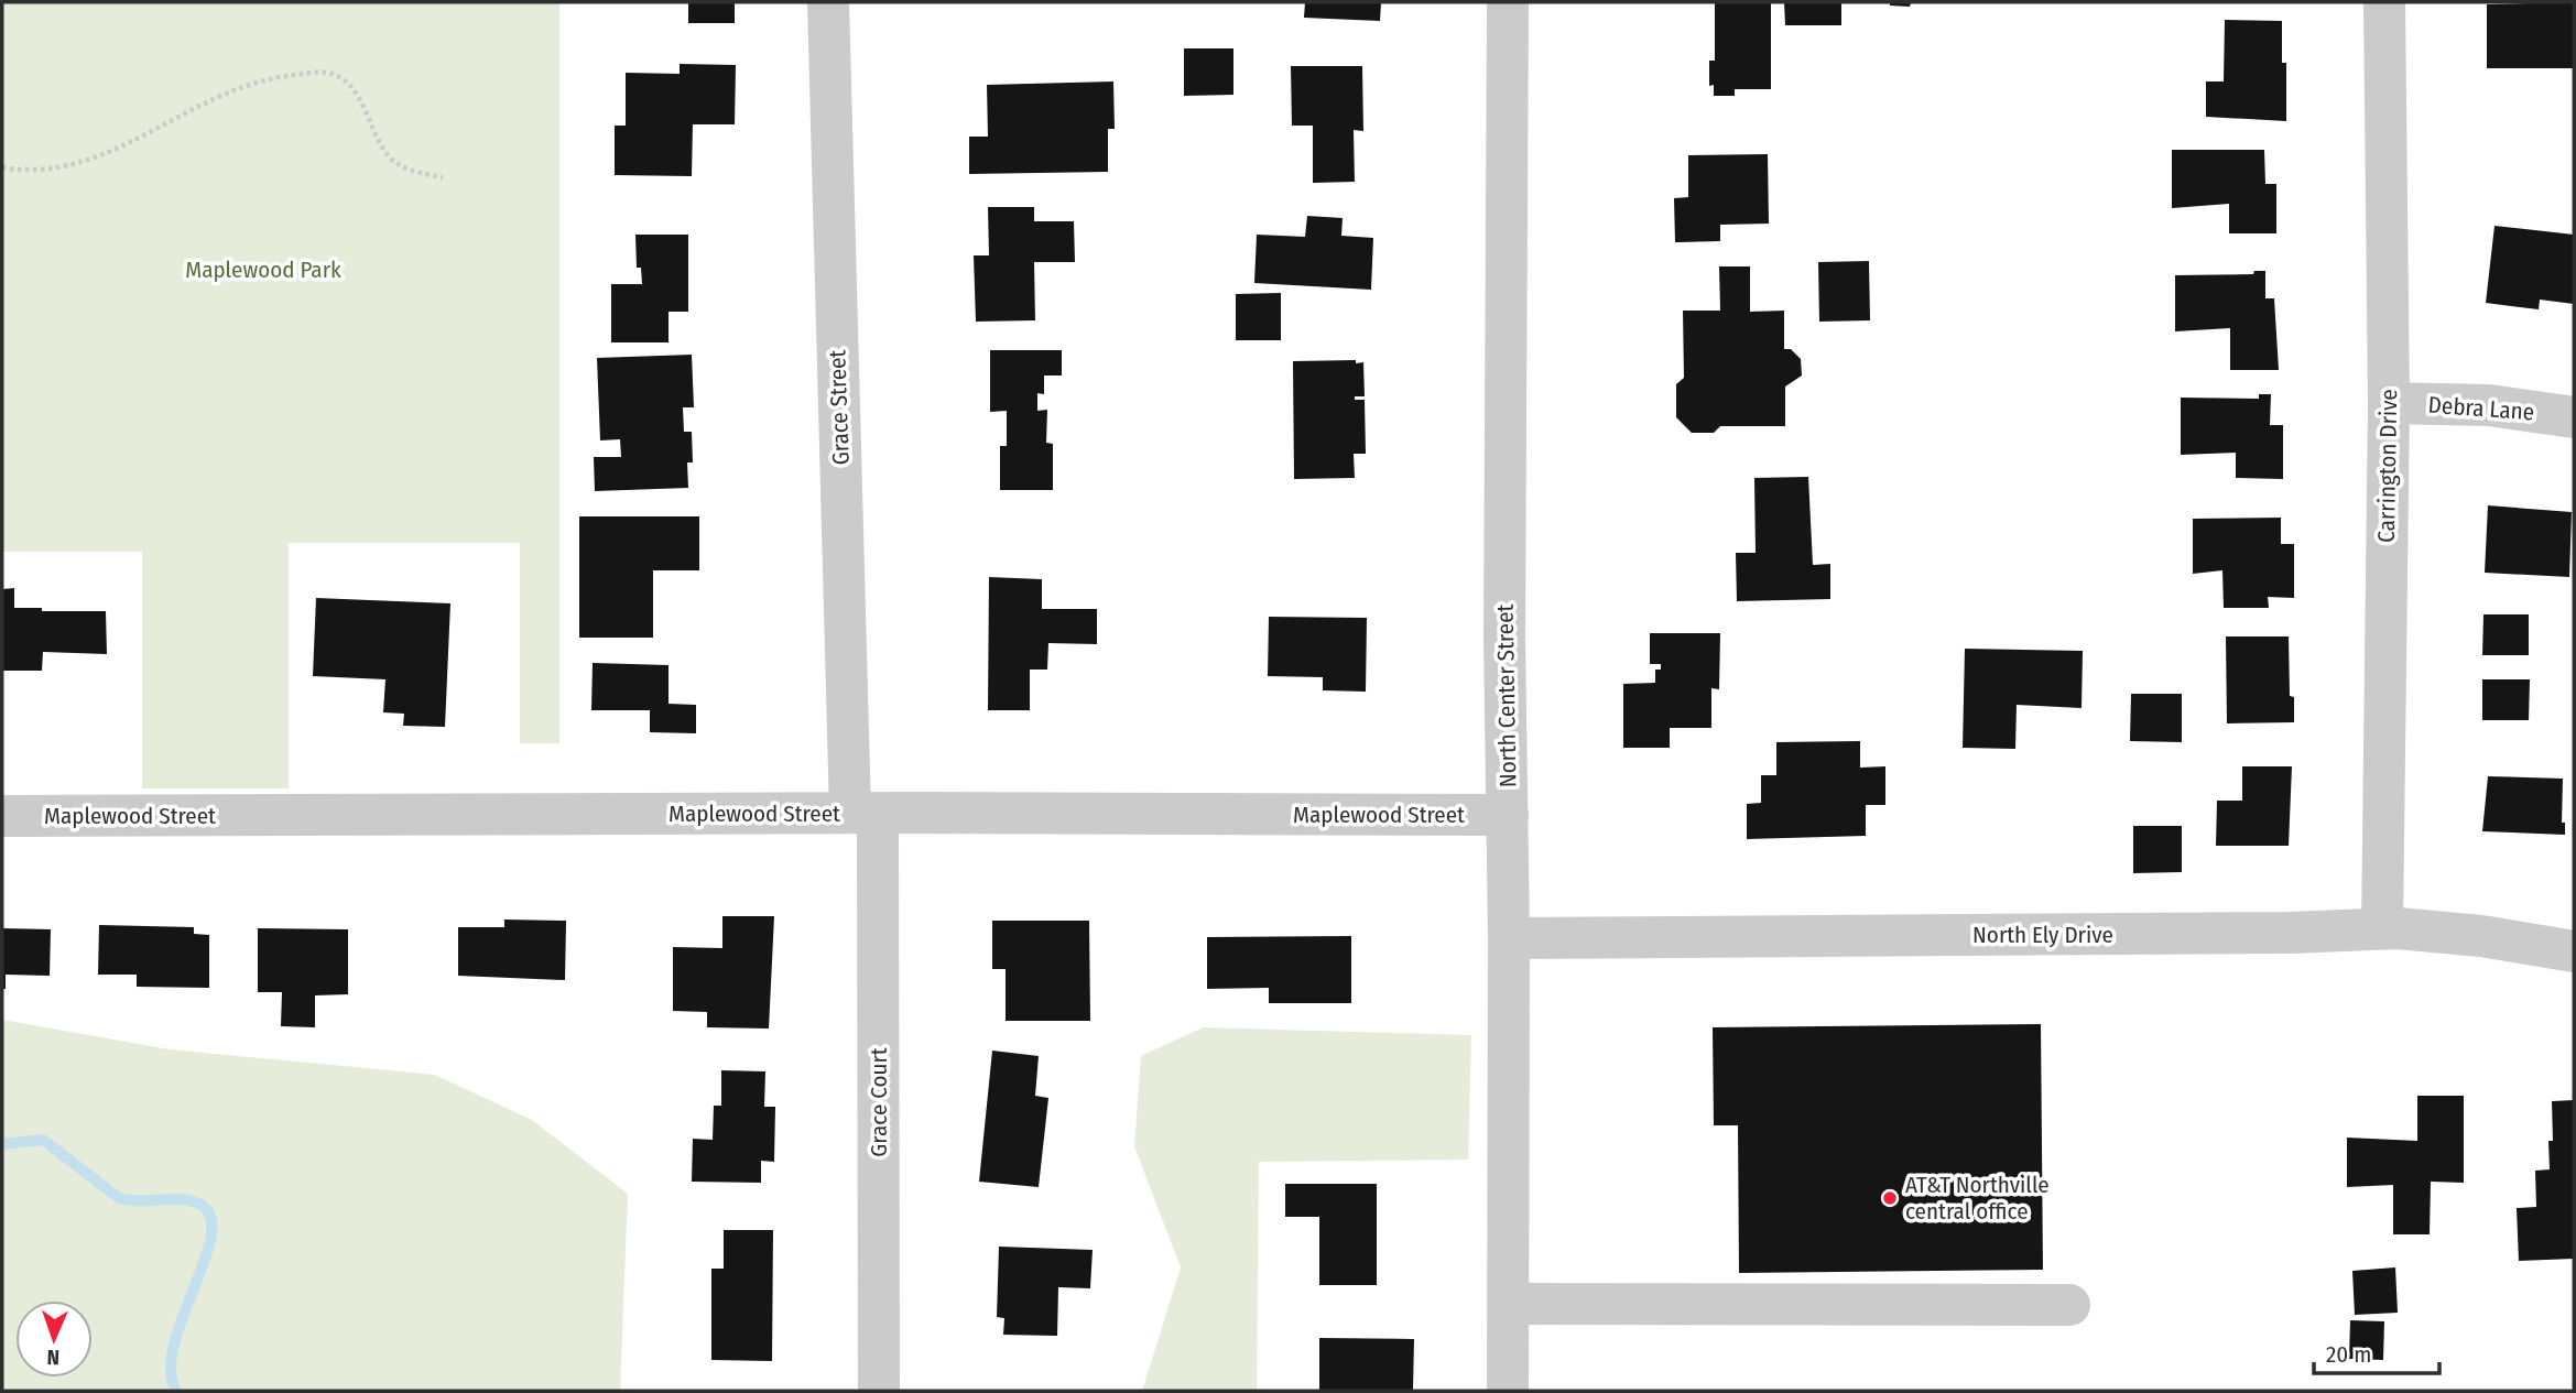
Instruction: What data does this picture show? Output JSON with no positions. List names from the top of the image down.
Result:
{
  "streets": {
    "street": [
      "Grace Street",
      "Debra Lane",
      "Carrington Drive",
      "North Center Street",
      "Maplewood Street",
      "North Ely Drive",
      "Grace Court"
    ]
  },
  "crossings": [
    ["Grace Street", "Maplewood Street"],
    ["Grace Street", "Grace Court"],
    ["Debra Lane", "Carrington Drive"],
    ["Carrington Drive", "North Ely Drive"],
    ["North Center Street", "Maplewood Street"],
    ["North Center Street", "North Ely Drive"],
    ["Maplewood Street", "Grace Court"]
  ],
  "parks": ["Maplewood Park"],
  "places": ["AT&T Northville central office"],
  "scale_bar": "20 m",
  "north": "bottom"
}
